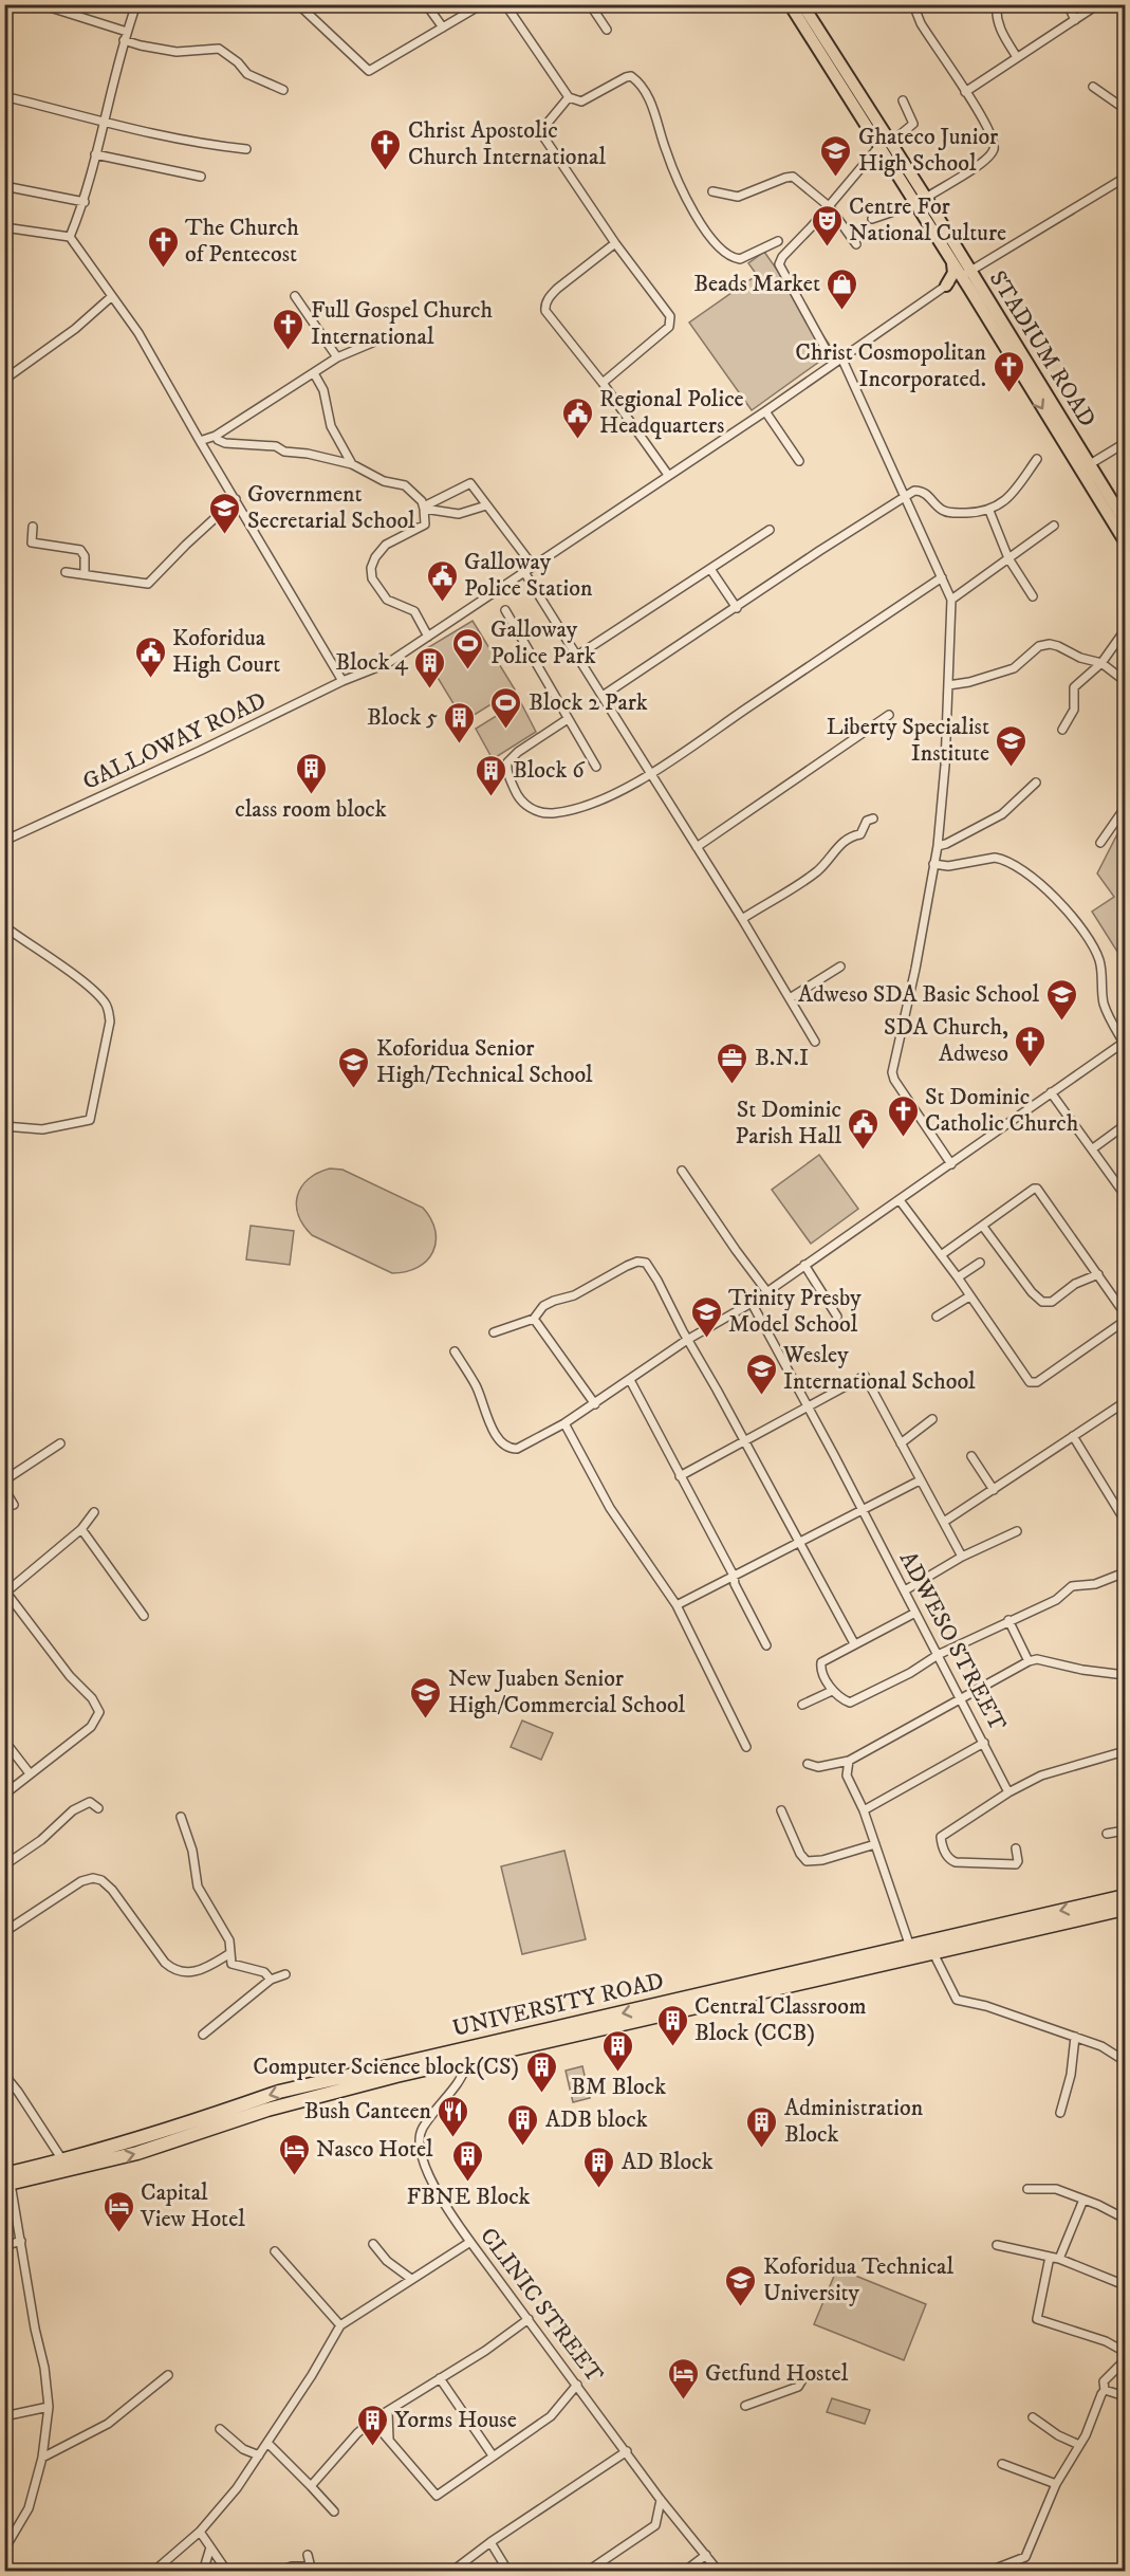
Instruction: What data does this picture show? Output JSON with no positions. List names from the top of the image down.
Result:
{
  "streets": {
    "highway": ["UNIVERSITY ROAD"],
    "main road": ["STADIUM ROAD"],
    "street": ["GALLOWAY ROAD", "ADWESO STREET", "CLINIC STREET"]
  },
  "crossings": [
    ["STADIUM ROAD", "GALLOWAY ROAD"],
    ["UNIVERSITY ROAD", "CLINIC STREET"]
  ],
  "places": {
    "church": [
      "Christ Apostolic Church International",
      "The Church of Pentecost",
      "Full Gospel Church International",
      "Christ Cosmopolitan Incorporated.",
      "SDA Church, Adweso",
      "St Dominic Catholic Church"
    ],
    "school or university": [
      "Ghateco Junior High School",
      "Government Secretarial School",
      "Liberty Specialist Institute",
      "Adweso SDA Basic School",
      "Koforidua Senior High/Technical School",
      "Trinity Presby Model School",
      "Wesley International School",
      "New Juaben Senior High/Commercial School",
      "Koforidua Technical University"
    ],
    "theatre": ["Centre For National Culture"],
    "shop": ["Beads Market"],
    "public building": [
      "Regional Police Headquarters",
      "Galloway Police Station",
      "Koforidua High Court",
      "St Dominic Parish Hall"
    ],
    "sports": ["Galloway Police Park", "Block 2 Park"],
    "building": [
      "Block 4",
      "Block 5",
      "class room block",
      "Block 6",
      "Central Classroom Block (CCB)",
      "BM Block",
      "Computer Science block(CS)",
      "ADB block",
      "Administration Block",
      "FBNE Block",
      "AD Block",
      "Yorms House"
    ],
    "office": ["B.N.I"],
    "restaurant": ["Bush Canteen"],
    "hotel": ["Nasco Hotel", "Capital View Hotel", "Getfund Hostel"]
  }
}
